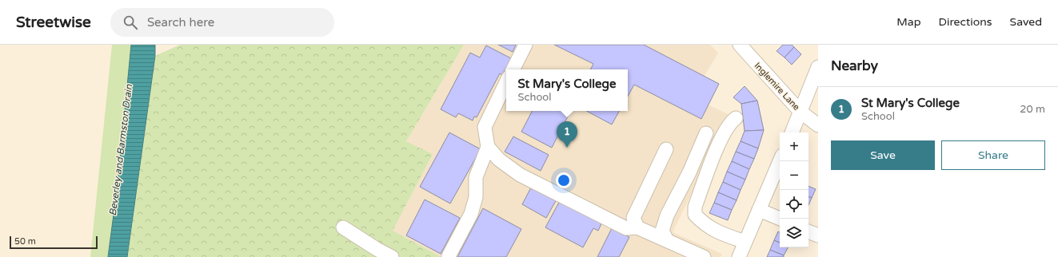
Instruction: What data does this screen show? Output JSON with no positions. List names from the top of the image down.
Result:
{
  "streets": {
    "street": ["Inglemire Lane"]
  },
  "water": ["Beverley and Barmston Drain"],
  "scale_bar": "50 m",
  "page": {
    "header": "Streetwise",
    "search": "Search here",
    "nav": ["Map", "Directions", "Saved"],
    "heading": "Nearby",
    "popup": ["St Mary's College", "School"],
    "list": [
      {
        "mark": "1",
        "name": "St Mary's College",
        "note": "School",
        "value": "20 m"
      }
    ],
    "pins": "1",
    "buttons": ["Save", "Share"],
    "map_buttons": ["+", "−"],
    "scale": "50 m"
  }
}
